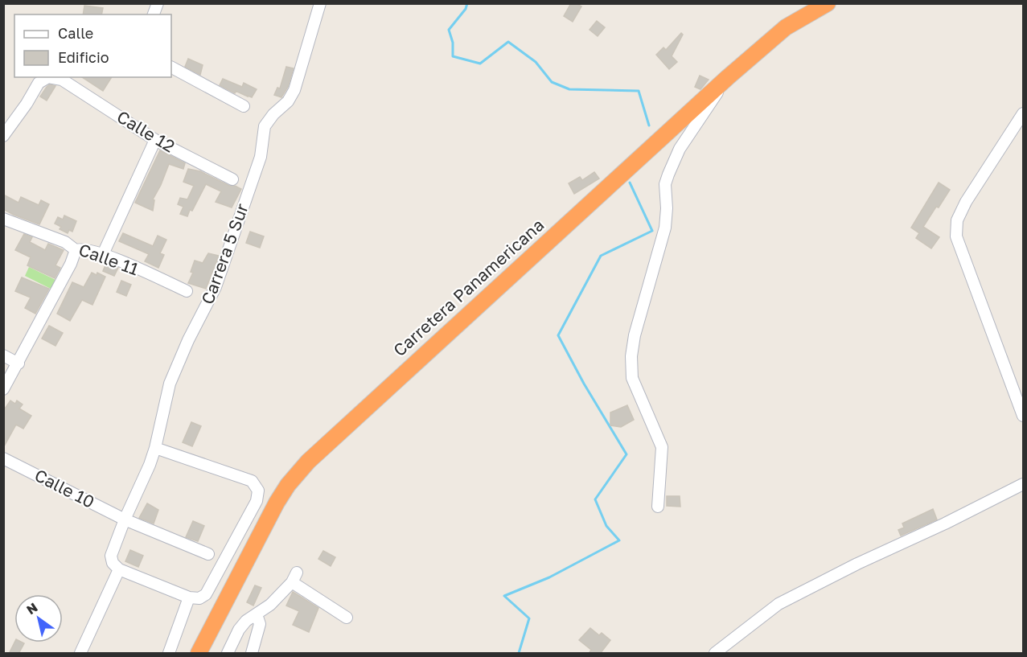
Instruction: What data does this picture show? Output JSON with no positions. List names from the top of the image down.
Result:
{
  "streets": {
    "highway": ["Carretera Panamericana"],
    "street": [
      "Calle 12",
      "Carrera 5 Sur",
      "Calle 11",
      "Calle 10"
    ]
  },
  "crossings": [
    ["Carrera 5 Sur", "Calle 10"]
  ],
  "legend": ["Calle", "Edificio"],
  "north": "top left"
}
